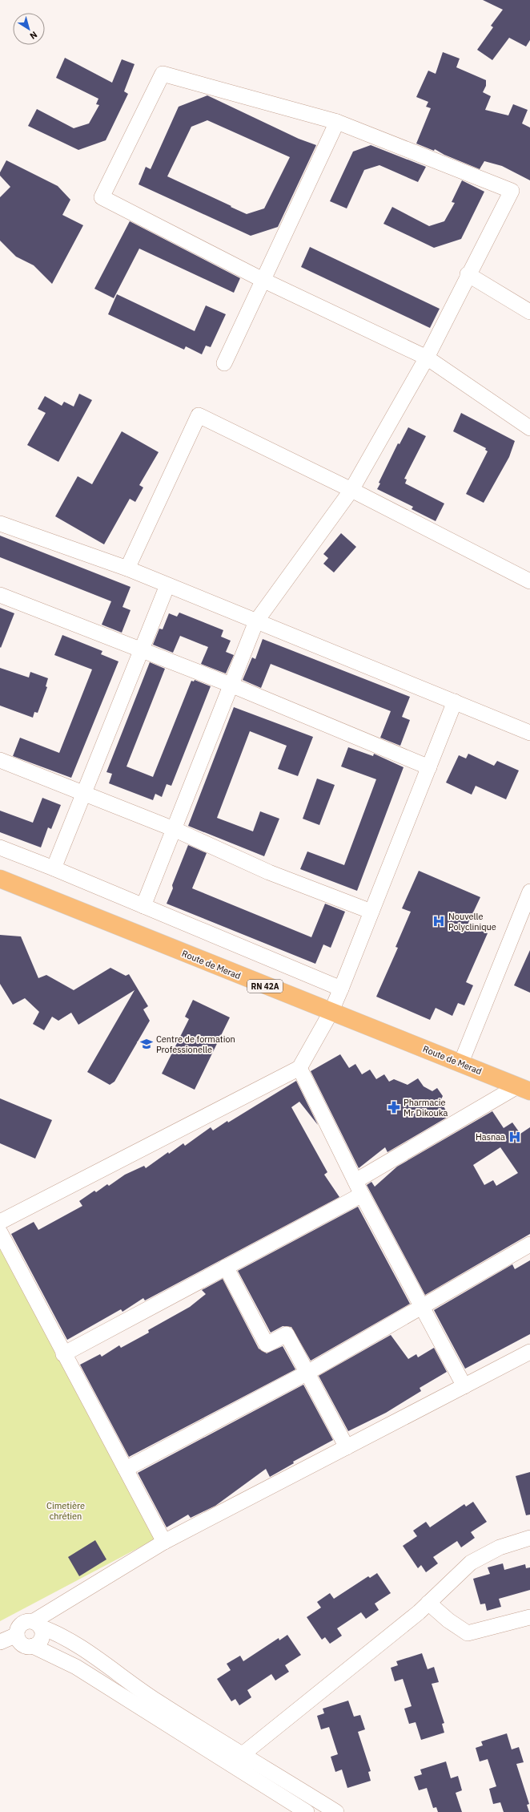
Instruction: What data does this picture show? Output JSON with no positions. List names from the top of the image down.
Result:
{
  "streets": {
    "main road": ["Route de Merad", "RN 42A"]
  },
  "parks": ["Cimetière chrétien"],
  "places": {
    "hospital": ["Nouvelle Polyclinique", "Hasnaa"],
    "school or university": ["Centre de formation Professionelle"],
    "pharmacy": ["Pharmacie Mr Dikouka"]
  },
  "north": "bottom right"
}
